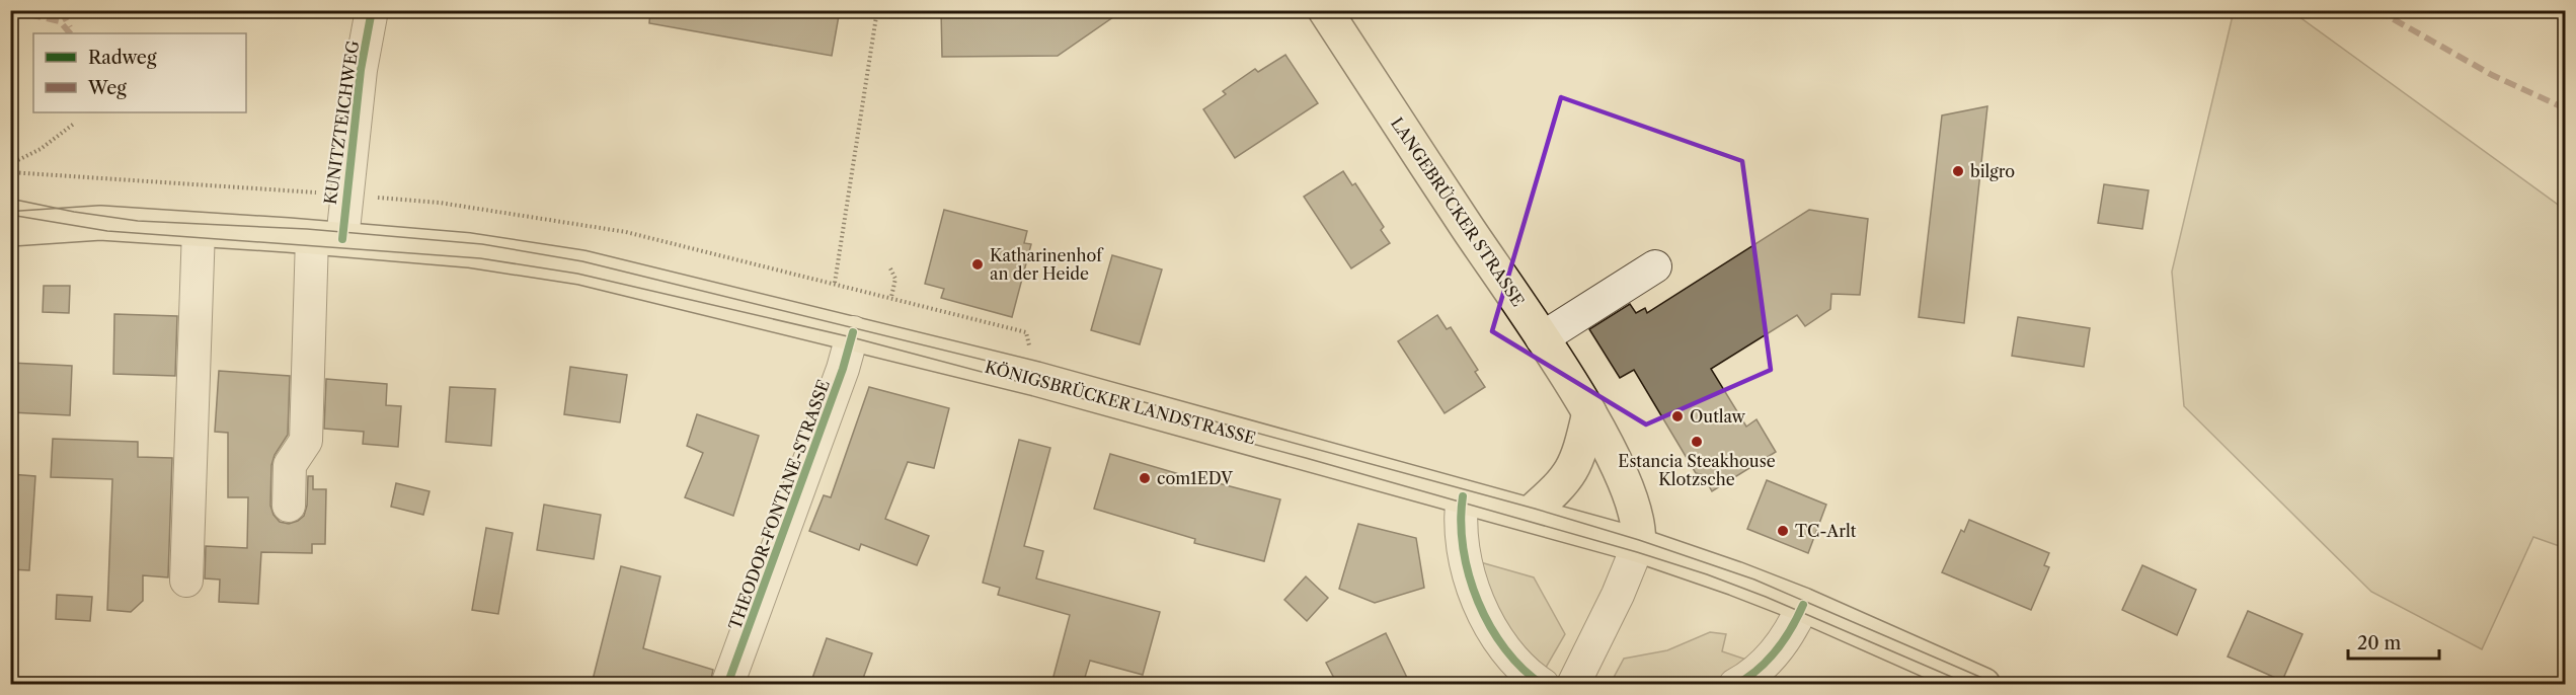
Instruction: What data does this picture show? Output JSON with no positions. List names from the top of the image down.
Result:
{
  "streets": {
    "main road": ["LANGEBRÜCKER STRASSE", "KÖNIGSBRÜCKER LANDSTRASSE"],
    "street": ["KUNITZTEICHWEG", "THEODOR-FONTANE-STRASSE"]
  },
  "crossings": [
    ["KUNITZTEICHWEG", "KÖNIGSBRÜCKER LANDSTRASSE"],
    ["LANGEBRÜCKER STRASSE", "KÖNIGSBRÜCKER LANDSTRASSE"],
    ["KÖNIGSBRÜCKER LANDSTRASSE", "THEODOR-FONTANE-STRASSE"]
  ],
  "places": [
    "bilgro",
    "Katharinenhof an der Heide",
    "Outlaw",
    "Estancia Steakhouse Klotzsche",
    "com1EDV",
    "TC-Arlt"
  ],
  "legend": ["Radweg", "Weg"],
  "scale_bar": "20 m"
}
